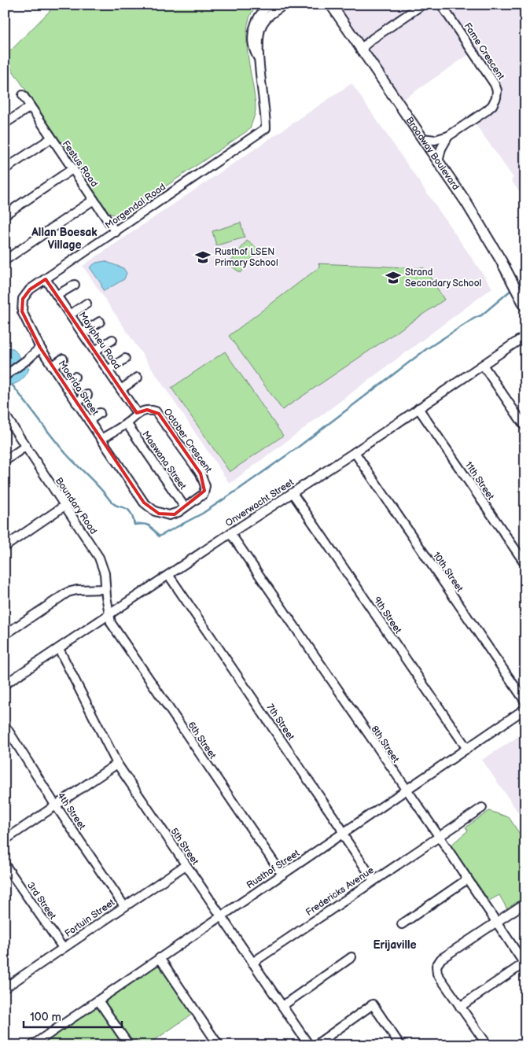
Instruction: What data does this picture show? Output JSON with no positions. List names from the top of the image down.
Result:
{
  "streets": {
    "main road": ["Broadway Boulevard"],
    "street": [
      "Fame Crescent",
      "Festus Road",
      "Morgendal Road",
      "Mayipheu Road",
      "Moerida Street",
      "October Crescent",
      "Maswana Street",
      "11th Street",
      "Onverwacht Street",
      "Boundary Road",
      "10th Street",
      "9th Street",
      "7th Street",
      "6th Street",
      "8th Street",
      "4th Street",
      "5th Street",
      "Rusthof Street",
      "Fredericks Avenue",
      "3rd Street",
      "Fortuin Street"
    ]
  },
  "crossings": [
    ["Fame Crescent", "Broadway Boulevard"],
    ["Festus Road", "Morgendal Road"],
    ["Morgendal Road", "Mayipheu Road"],
    ["Morgendal Road", "Moerida Street"],
    ["Mayipheu Road", "October Crescent"],
    ["Moerida Street", "October Crescent"],
    ["October Crescent", "Maswana Street"],
    ["11th Street", "Onverwacht Street"],
    ["Onverwacht Street", "Boundary Road"],
    ["Onverwacht Street", "10th Street"],
    ["Onverwacht Street", "9th Street"],
    ["Onverwacht Street", "7th Street"],
    ["Onverwacht Street", "6th Street"],
    ["Onverwacht Street", "8th Street"],
    ["Onverwacht Street", "5th Street"],
    ["Boundary Road", "6th Street"],
    ["9th Street", "Rusthof Street"],
    ["7th Street", "Rusthof Street"],
    ["7th Street", "Fredericks Avenue"],
    ["6th Street", "Rusthof Street"],
    ["8th Street", "Rusthof Street"],
    ["8th Street", "Fredericks Avenue"],
    ["4th Street", "Fortuin Street"],
    ["5th Street", "Rusthof Street"],
    ["5th Street", "Fredericks Avenue"],
    ["5th Street", "Fortuin Street"],
    ["3rd Street", "Fortuin Street"]
  ],
  "districts": ["Allan Boesak Village", "Erijaville"],
  "places": {
    "school or university": ["Rusthof LSEN Primary School", "Strand Secondary School"]
  },
  "scale_bar": "100 m"
}
